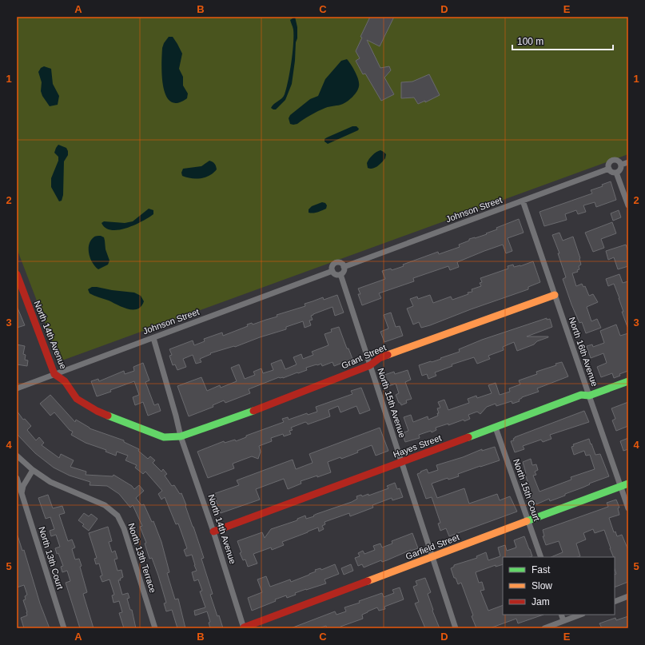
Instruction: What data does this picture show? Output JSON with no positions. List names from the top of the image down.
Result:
{
  "streets": {
    "street": [
      "Johnson Street",
      "North 14th Avenue",
      "North 16th Avenue",
      "Grant Street",
      "North 15th Avenue",
      "Hayes Street",
      "North 15th Court",
      "Garfield Street",
      "North 13th Court",
      "North 13th Terrace"
    ]
  },
  "crossings": [
    ["Johnson Street", "North 14th Avenue"],
    ["Johnson Street", "North 16th Avenue"],
    ["Johnson Street", "North 15th Avenue"],
    ["North 14th Avenue", "Grant Street"],
    ["North 14th Avenue", "Hayes Street"],
    ["North 14th Avenue", "Garfield Street"],
    ["North 16th Avenue", "Grant Street"],
    ["North 16th Avenue", "Hayes Street"],
    ["North 16th Avenue", "Garfield Street"],
    ["Grant Street", "North 15th Avenue"],
    ["North 15th Avenue", "Hayes Street"],
    ["North 15th Avenue", "Garfield Street"],
    ["Hayes Street", "North 15th Court"],
    ["North 15th Court", "Garfield Street"]
  ],
  "legend": ["Fast", "Slow", "Jam"],
  "scale_bar": "100 m",
  "grid": {
    "columns": [
      "A",
      "B",
      "C",
      "D",
      "E"
    ],
    "rows": [
      "1",
      "2",
      "3",
      "4",
      "5"
    ]
  }
}
